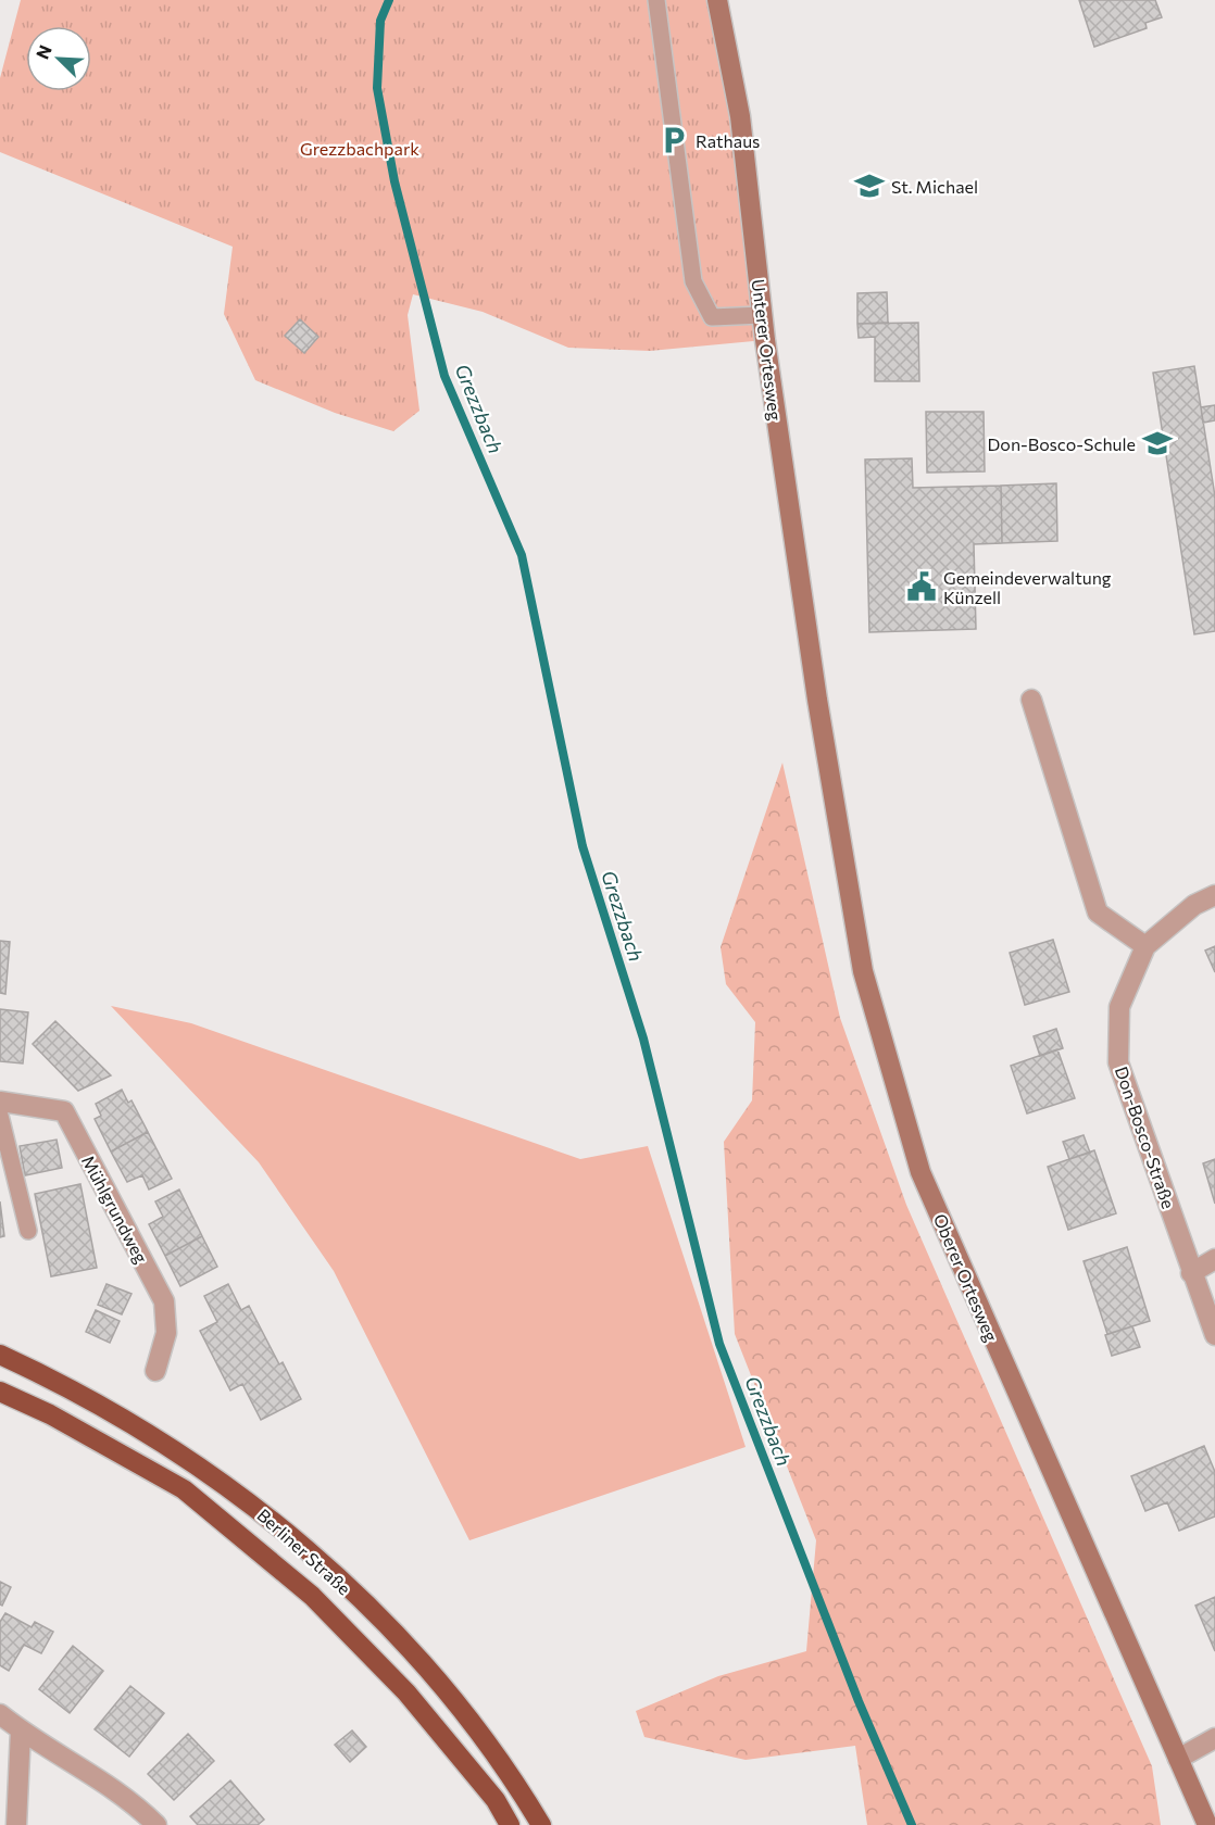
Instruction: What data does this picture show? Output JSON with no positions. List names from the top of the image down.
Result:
{
  "streets": {
    "highway": ["Berliner Straße"],
    "main road": ["Unterer Ortesweg", "Oberer Ortesweg"],
    "street": ["Don-Bosco-Straße", "Mühlgrundweg"]
  },
  "crossings": [
    ["Unterer Ortesweg", "Oberer Ortesweg"]
  ],
  "water": ["Grezzbach"],
  "parks": ["Grezzbachpark"],
  "places": {
    "parking": ["Rathaus"],
    "school or university": ["St. Michael", "Don-Bosco-Schule"],
    "public building": ["Gemeindeverwaltung Künzell"]
  },
  "north": "top left"
}
